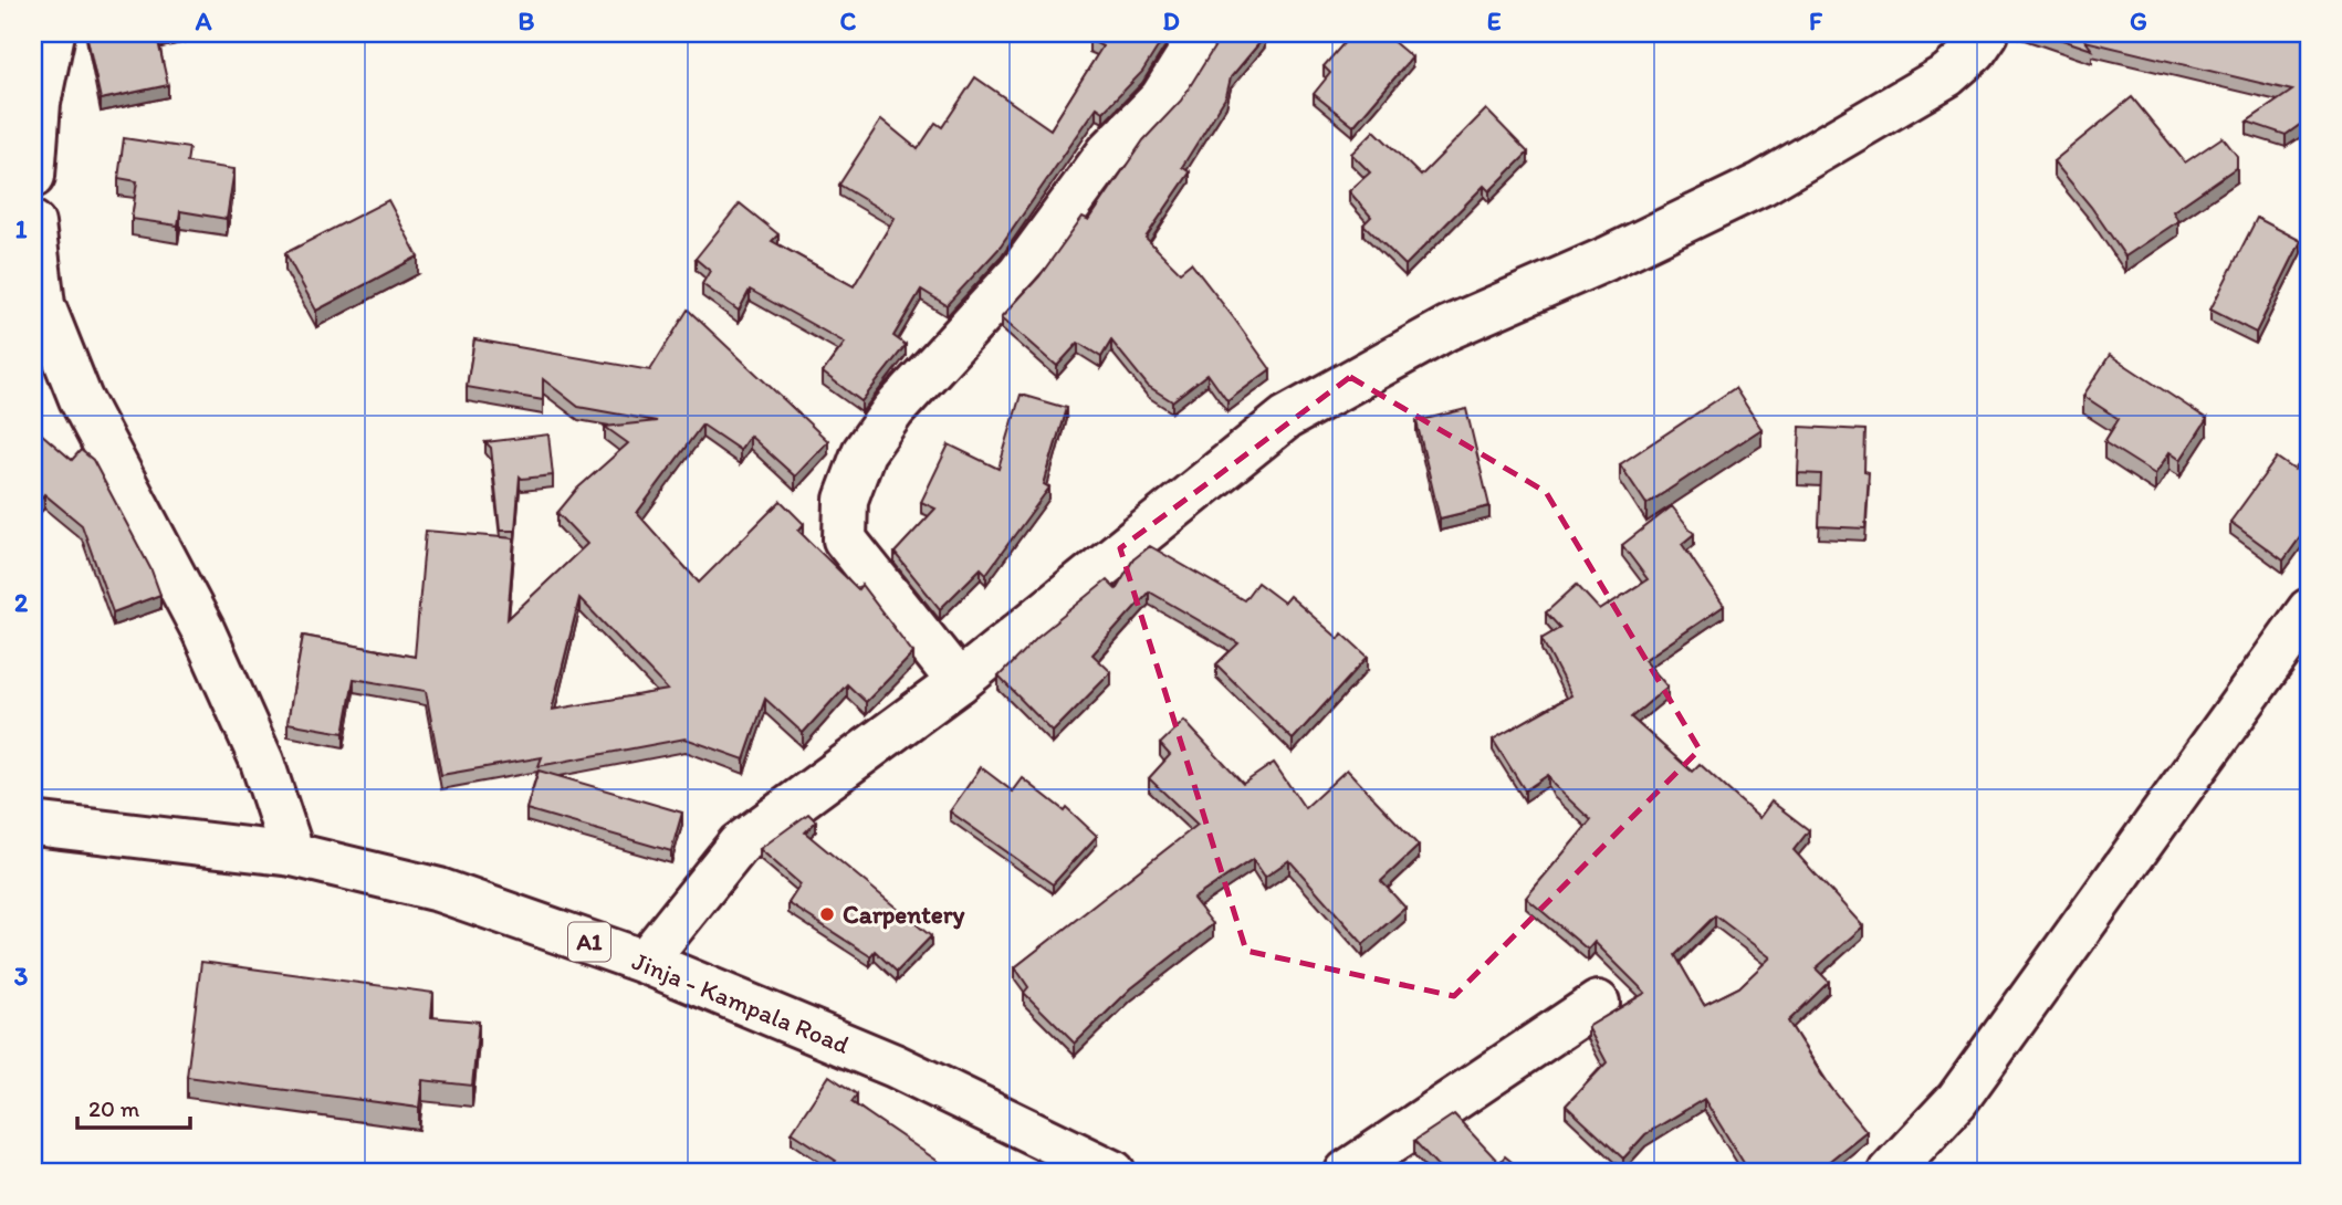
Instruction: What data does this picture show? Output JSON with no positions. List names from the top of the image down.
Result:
{
  "streets": {
    "main road": ["A1", "Jinja - Kampala Road"]
  },
  "places": ["Carpentery"],
  "scale_bar": "20 m",
  "grid": {
    "columns": [
      "A",
      "B",
      "C",
      "D",
      "E",
      "F",
      "G"
    ],
    "rows": ["1", "2", "3"]
  }
}
